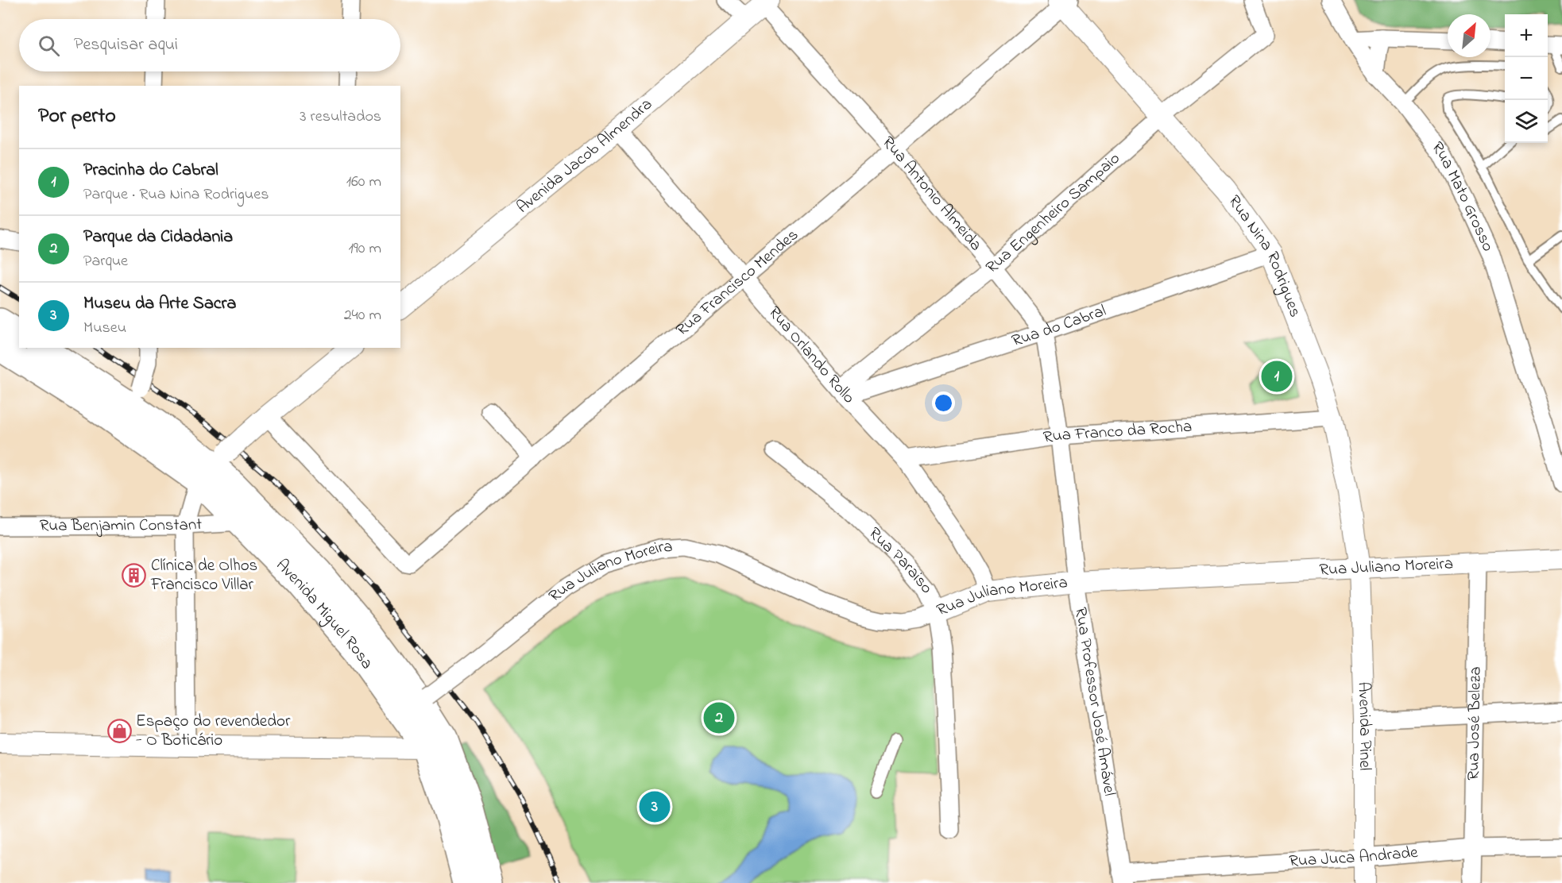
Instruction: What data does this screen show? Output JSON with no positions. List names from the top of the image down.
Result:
{
  "streets": {
    "main road": ["Avenida Miguel Rosa"],
    "street": [
      "Avenida Jacob Almendra",
      "Rua Antonio Almeida",
      "Rua Mato Grosso",
      "Rua Engenheiro Sampaio",
      "Rua Nina Rodrigues",
      "Rua Francisco Mendes",
      "Rua do Cabral",
      "Rua Orlando Rollo",
      "Rua Franco da Rocha",
      "Rua Benjamin Constant",
      "Rua Paraiso",
      "Rua Juliano Moreira",
      "Rua Professor José Amável",
      "Rua José Beleza",
      "Avenida Pinel",
      "Rua Juca Andrade"
    ]
  },
  "crossings": [
    ["Avenida Jacob Almendra", "Rua Antonio Almeida"],
    ["Avenida Jacob Almendra", "Rua Orlando Rollo"],
    ["Rua Antonio Almeida", "Rua Engenheiro Sampaio"],
    ["Rua Antonio Almeida", "Rua Francisco Mendes"],
    ["Rua Antonio Almeida", "Rua do Cabral"],
    ["Rua Antonio Almeida", "Rua Franco da Rocha"],
    ["Rua Antonio Almeida", "Rua Professor José Amável"],
    ["Rua Engenheiro Sampaio", "Rua Nina Rodrigues"],
    ["Rua Engenheiro Sampaio", "Rua do Cabral"],
    ["Rua Engenheiro Sampaio", "Rua Orlando Rollo"],
    ["Rua Nina Rodrigues", "Rua Francisco Mendes"],
    ["Rua Nina Rodrigues", "Rua do Cabral"],
    ["Rua Nina Rodrigues", "Rua Franco da Rocha"],
    ["Rua Nina Rodrigues", "Rua Juliano Moreira"],
    ["Rua Nina Rodrigues", "Avenida Pinel"],
    ["Rua Francisco Mendes", "Rua Orlando Rollo"],
    ["Rua do Cabral", "Rua Orlando Rollo"],
    ["Rua Orlando Rollo", "Rua Franco da Rocha"],
    ["Rua Orlando Rollo", "Rua Juliano Moreira"],
    ["Rua Franco da Rocha", "Rua Professor José Amável"],
    ["Rua Benjamin Constant", "Avenida Miguel Rosa"],
    ["Rua Paraiso", "Rua Juliano Moreira"],
    ["Rua Juliano Moreira", "Avenida Miguel Rosa"],
    ["Rua Juliano Moreira", "Rua Professor José Amável"],
    ["Rua Juliano Moreira", "Rua José Beleza"],
    ["Rua Juliano Moreira", "Avenida Pinel"],
    ["Rua Professor José Amável", "Rua Juca Andrade"],
    ["Rua José Beleza", "Rua Juca Andrade"],
    ["Avenida Pinel", "Rua Juca Andrade"]
  ],
  "places": {
    "building": ["Clínica de Olhos Francisco Villar"],
    "shop": ["Espaço do revendedor - O Boticário"]
  },
  "north": "top right",
  "page": {
    "map_buttons": ["+", "−"],
    "search": "Pesquisar aqui",
    "heading": ["Por perto", "3 resultados"],
    "list": [
      {
        "mark": "1",
        "name": "Pracinha do Cabral",
        "note": "Parque · Rua Nina Rodrigues",
        "value": "160 m"
      },
      {
        "mark": "2",
        "name": "Parque da Cidadania",
        "note": "Parque",
        "value": "190 m"
      },
      {
        "mark": "3",
        "name": "Museu da Arte Sacra",
        "note": "Museu",
        "value": "240 m"
      }
    ],
    "pins": ["1", "2", "3"]
  }
}
